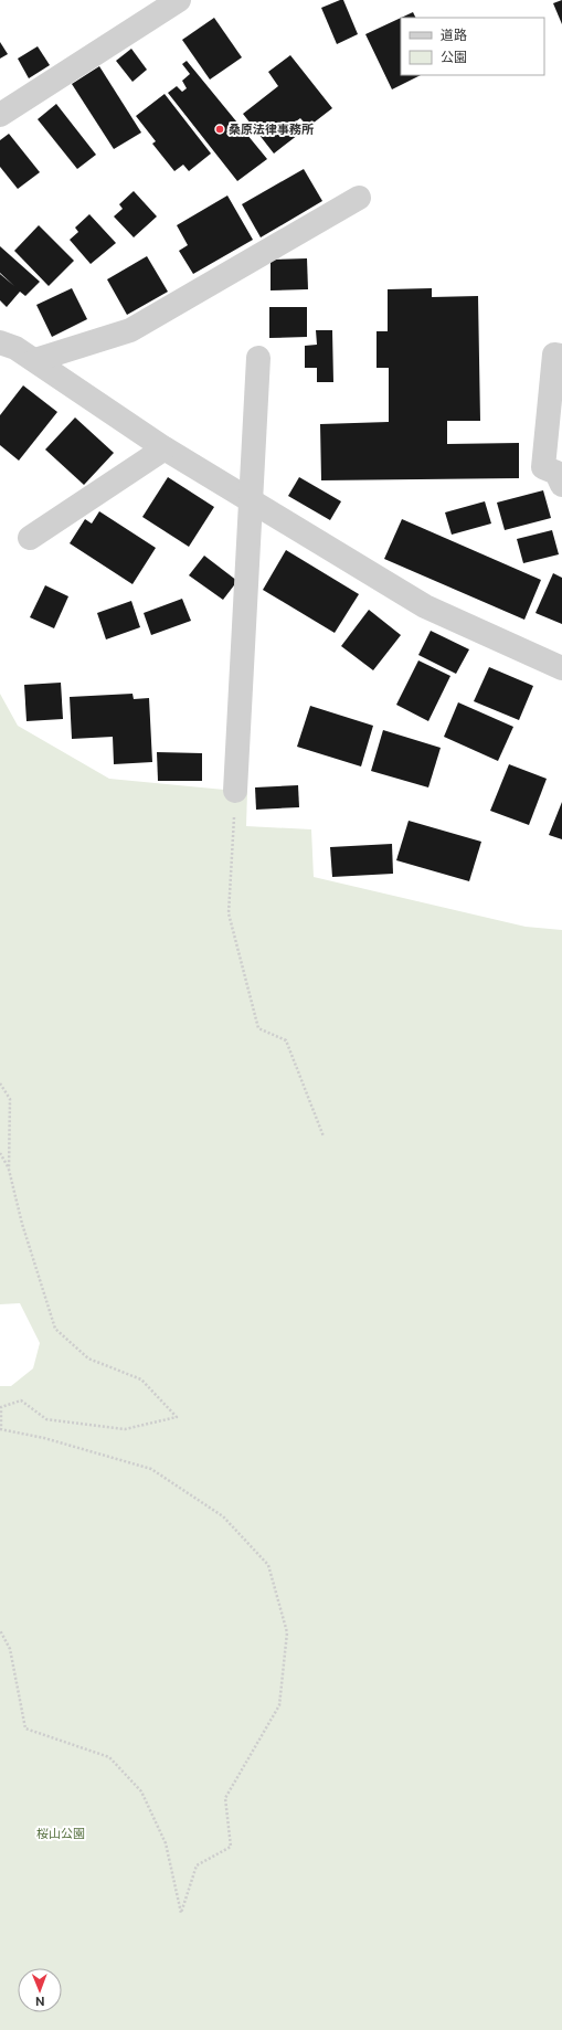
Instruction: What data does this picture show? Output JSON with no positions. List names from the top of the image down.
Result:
{
  "parks": ["桜山公園"],
  "places": ["桑原法律事務所"],
  "legend": ["道路", "公園"],
  "north": "bottom"
}
